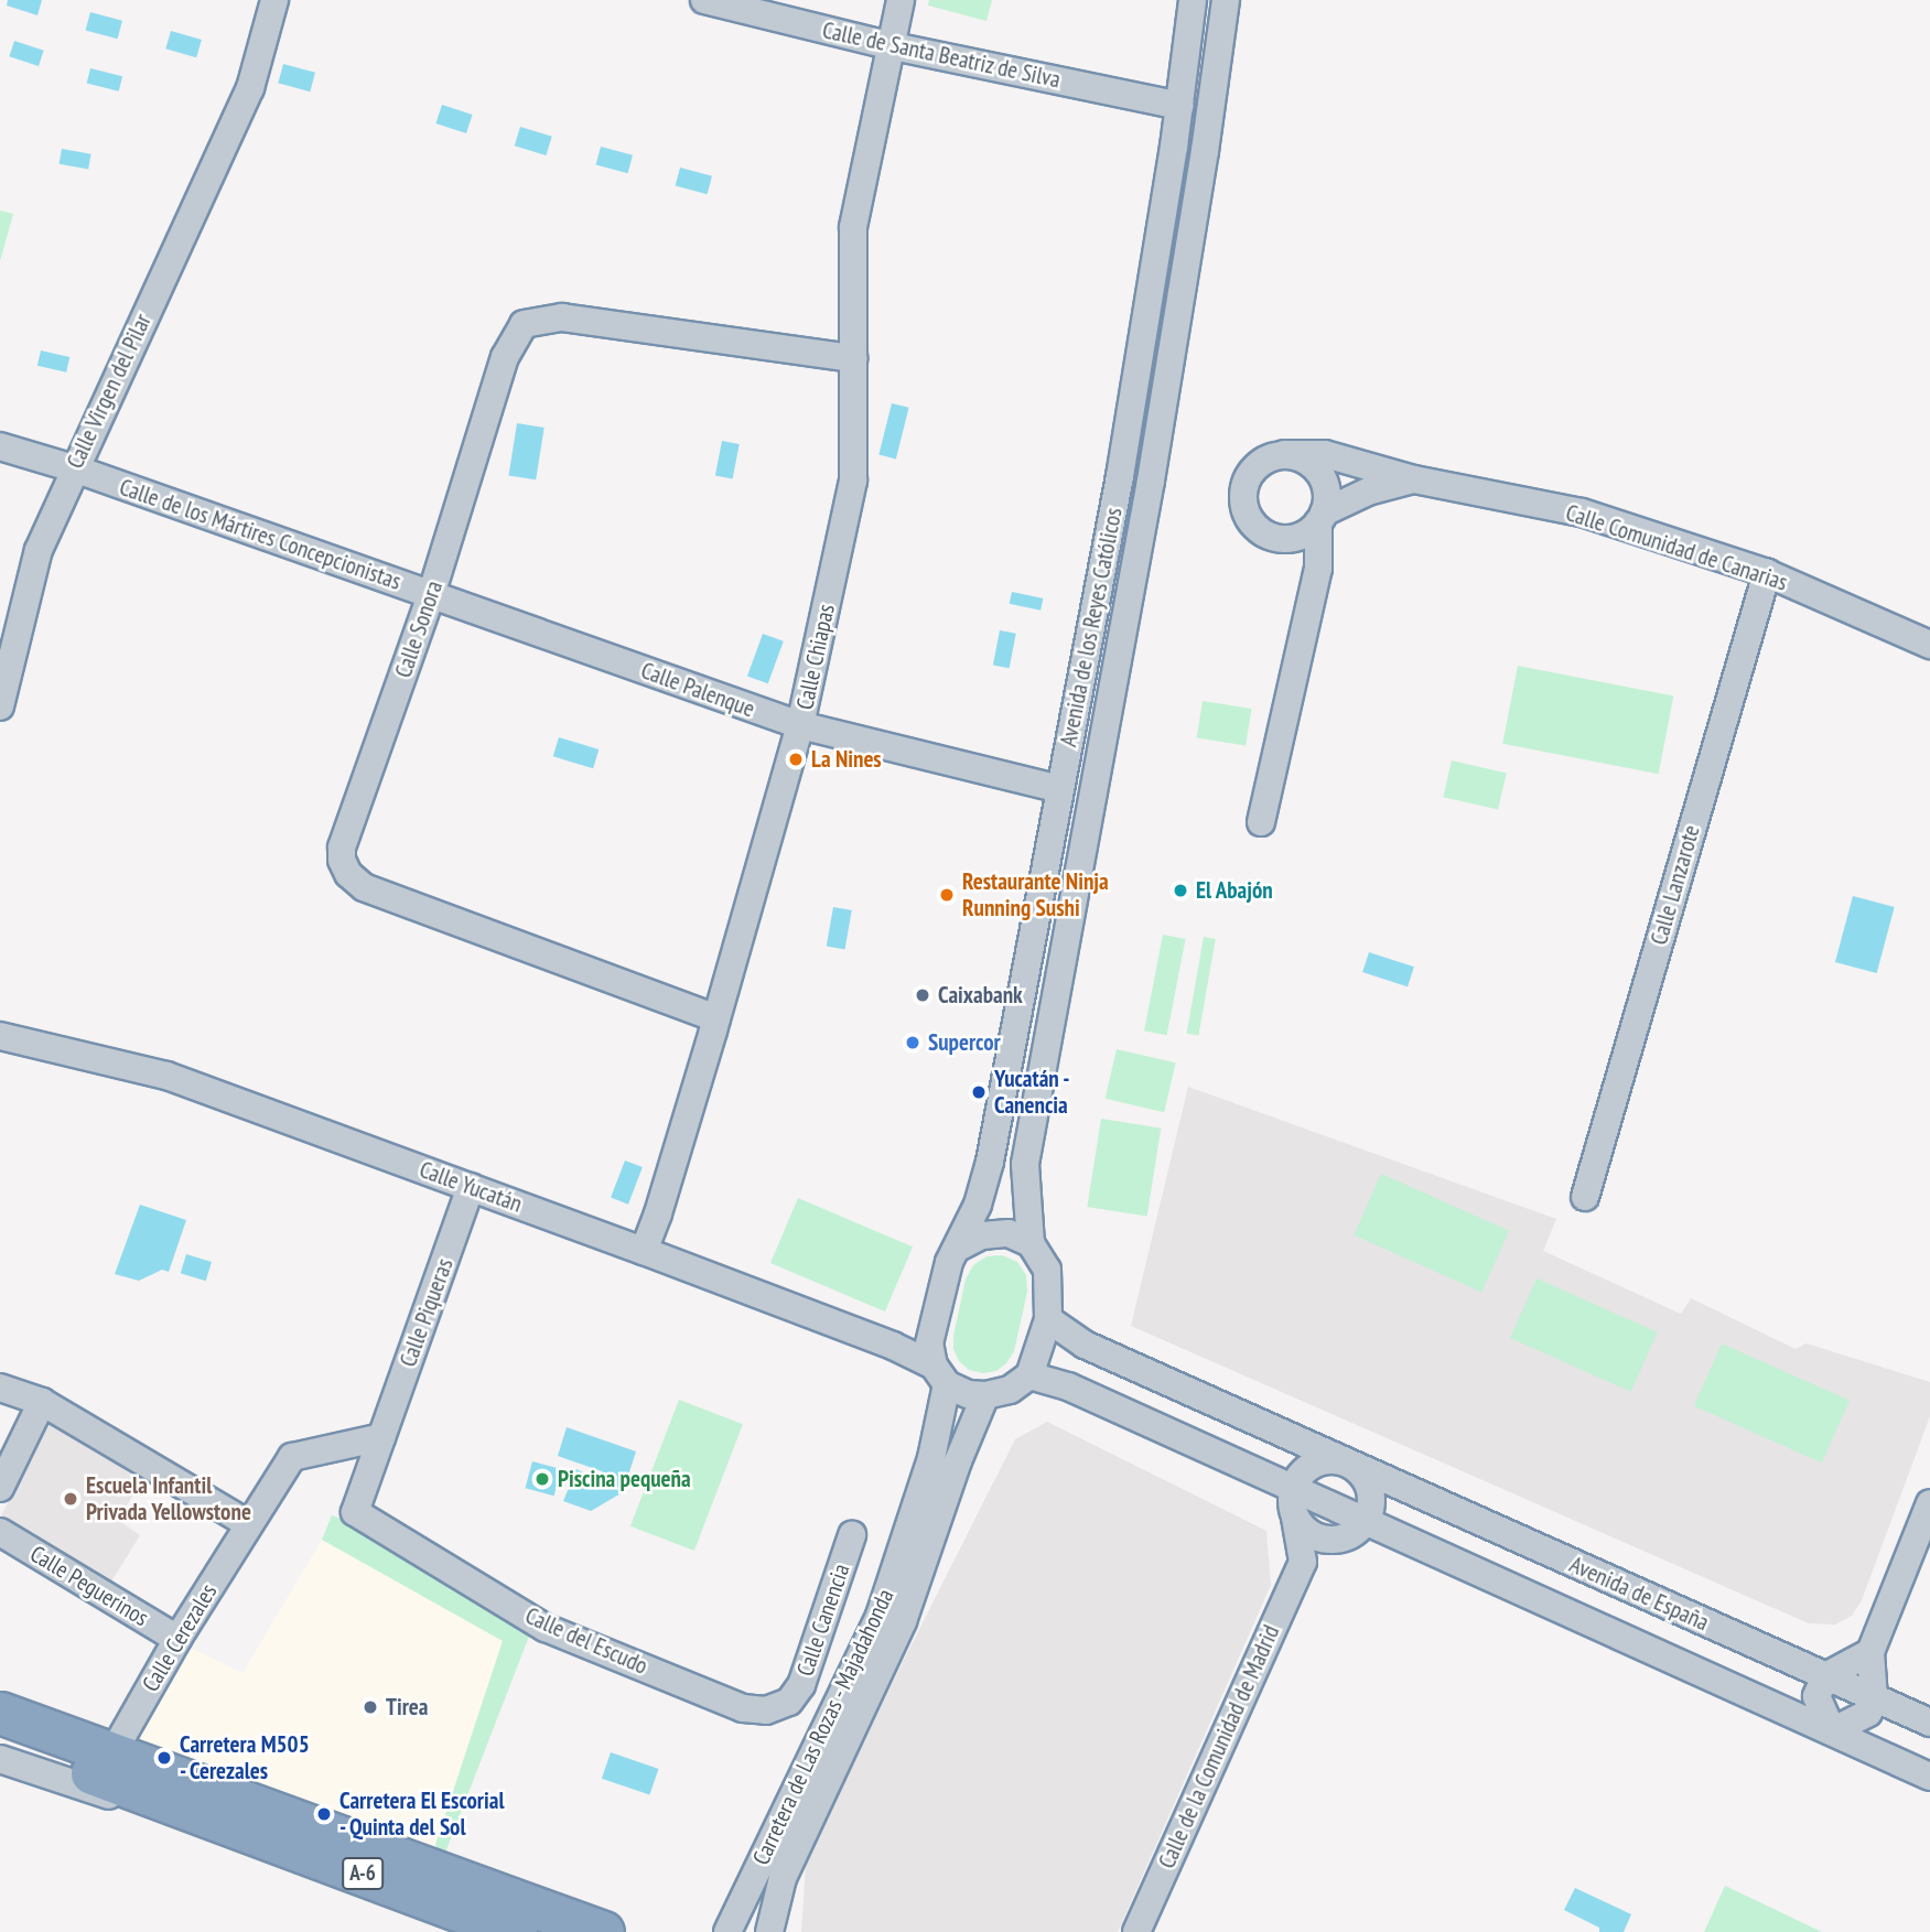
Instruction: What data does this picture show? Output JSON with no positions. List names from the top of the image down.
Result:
{
  "streets": {
    "highway": ["A-6"],
    "street": [
      "Calle de Santa Beatriz de Silva",
      "Calle Virgen del Pilar",
      "Calle de los Mártires Concepcionistas",
      "Calle Comunidad de Canarias",
      "Avenida de los Reyes Católicos",
      "Calle Sonora",
      "Calle Chiapas",
      "Calle Palenque",
      "Calle Lanzarote",
      "Calle Yucatán",
      "Calle Piqueras",
      "Calle Peguerinos",
      "Avenida de España",
      "Calle Canencia",
      "Calle Cerezales",
      "Calle del Escudo",
      "Carretera de Las Rozas - Majadahonda",
      "Calle de la Comunidad de Madrid"
    ]
  },
  "crossings": [
    ["Calle de Santa Beatriz de Silva", "Avenida de los Reyes Católicos"],
    ["Calle de Santa Beatriz de Silva", "Calle Chiapas"],
    ["Calle Virgen del Pilar", "Calle de los Mártires Concepcionistas"],
    ["Calle de los Mártires Concepcionistas", "Calle Sonora"],
    ["Calle de los Mártires Concepcionistas", "Calle Palenque"],
    ["Calle Comunidad de Canarias", "Calle Lanzarote"],
    ["Avenida de los Reyes Católicos", "Calle Palenque"],
    ["Avenida de los Reyes Católicos", "Calle Yucatán"],
    ["Avenida de los Reyes Católicos", "Avenida de España"],
    ["Avenida de los Reyes Católicos", "Carretera de Las Rozas - Majadahonda"],
    ["Calle Sonora", "Calle Chiapas"],
    ["Calle Sonora", "Calle Palenque"],
    ["Calle Chiapas", "Calle Palenque"],
    ["Calle Chiapas", "Calle Yucatán"],
    ["Calle Yucatán", "Calle Piqueras"],
    ["Calle Yucatán", "Avenida de España"],
    ["Calle Yucatán", "Carretera de Las Rozas - Majadahonda"],
    ["Calle Piqueras", "Calle Cerezales"],
    ["Calle Piqueras", "Calle del Escudo"],
    ["Calle Peguerinos", "Calle Cerezales"],
    ["Avenida de España", "Carretera de Las Rozas - Majadahonda"],
    ["Calle Canencia", "Calle del Escudo"]
  ],
  "places": [
    "La Nines",
    "El Abajón",
    "Restaurante Ninja Running Sushi",
    "Caixabank",
    "Supercor",
    "Yucatán - Canencia",
    "Piscina pequeña",
    "Escuela Infantil Privada Yellowstone",
    "Tirea",
    "Carretera M505 - Cerezales",
    "Carretera El Escorial - Quinta del Sol"
  ]
}
